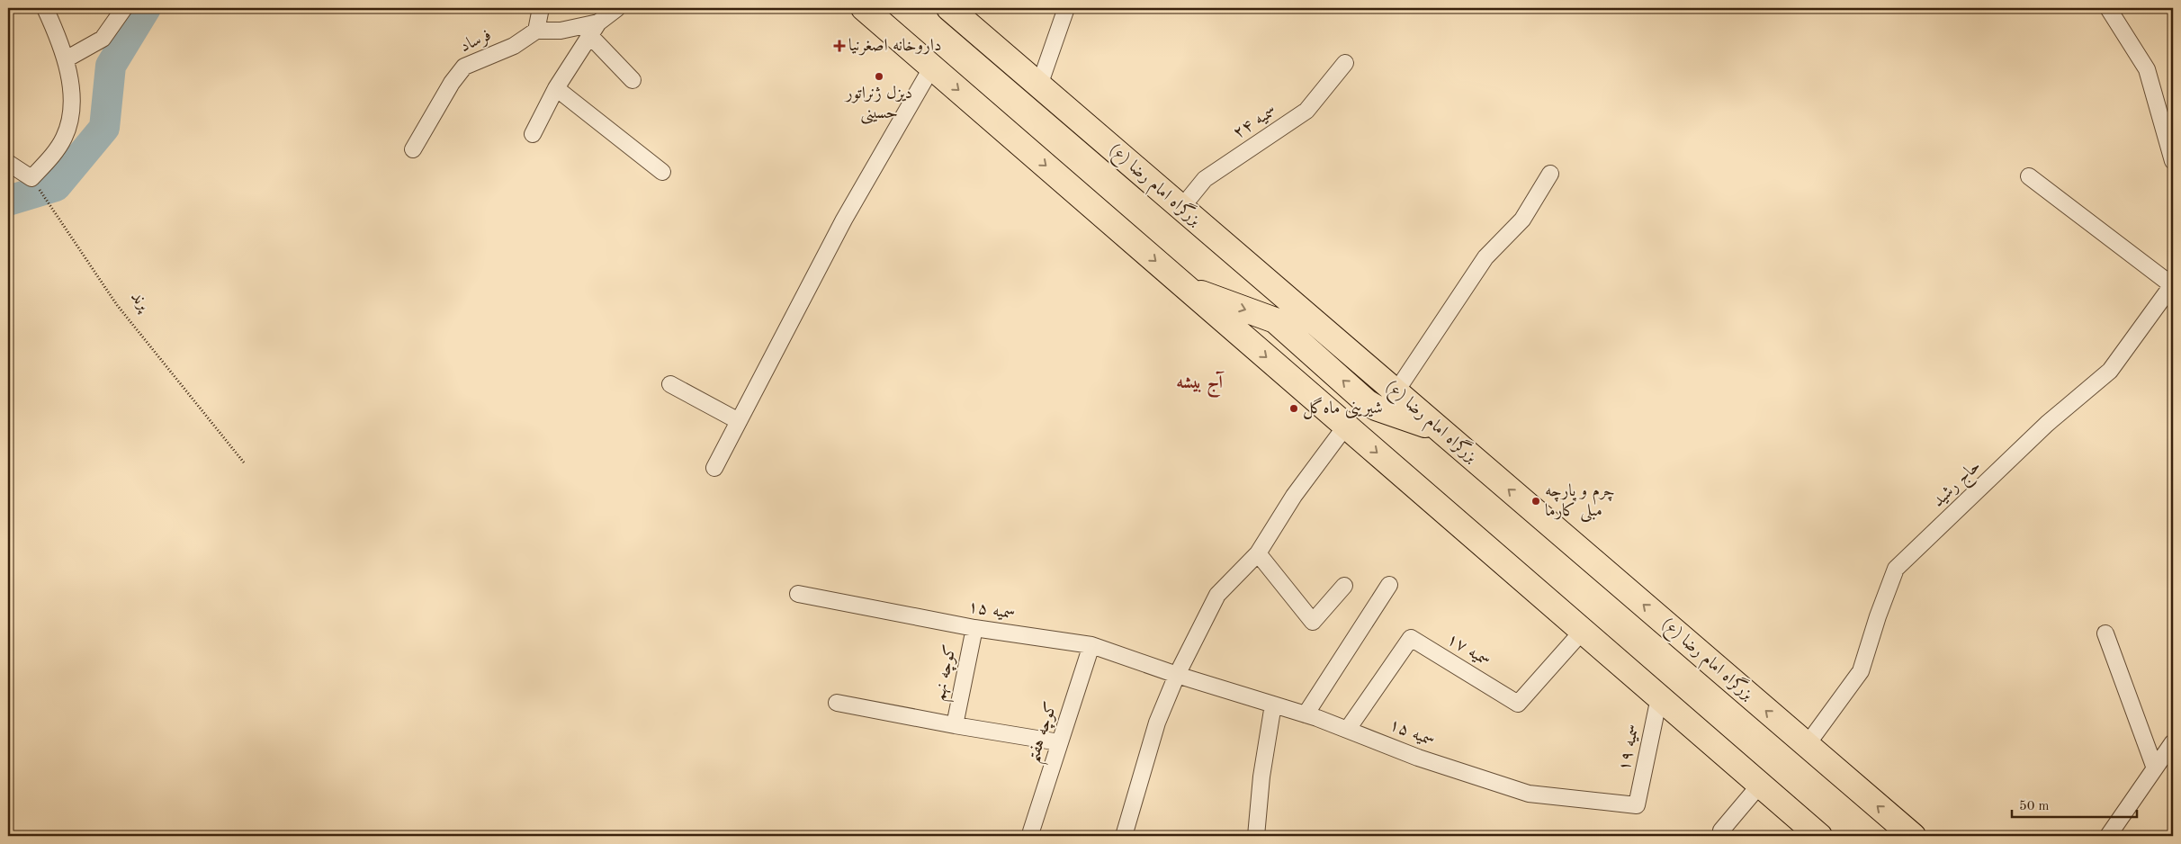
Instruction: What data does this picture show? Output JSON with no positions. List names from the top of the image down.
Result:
{
  "streets": {
    "highway": ["بزرگراه امام رضا (ع)"],
    "street": [
      "فرساد",
      "سمیه ۲۴",
      "حاج رشید",
      "سمیه ۱۵",
      "سمیه ۱۷",
      "کوچه نهم",
      "کوچه هفتم",
      "سمیه ۱۹"
    ],
    "path": ["پرند"]
  },
  "crossings": [
    ["سمیه ۲۴", "بزرگراه امام رضا (ع)"],
    ["بزرگراه امام رضا (ع)", "حاج رشید"],
    ["سمیه ۱۵", "سمیه ۱۷"],
    ["سمیه ۱۵", "کوچه نهم"],
    ["سمیه ۱۵", "کوچه هفتم"],
    ["سمیه ۱۵", "سمیه ۱۹"]
  ],
  "districts": ["آج بیشه"],
  "places": {
    "health": ["داروخانه اصغرنیا"],
    "other": ["دیزل ژنراتور حسینی", "شیرینی ماه‌گل", "چرم و پارچه مبلی کارما"]
  },
  "scale_bar": "50 m"
}
